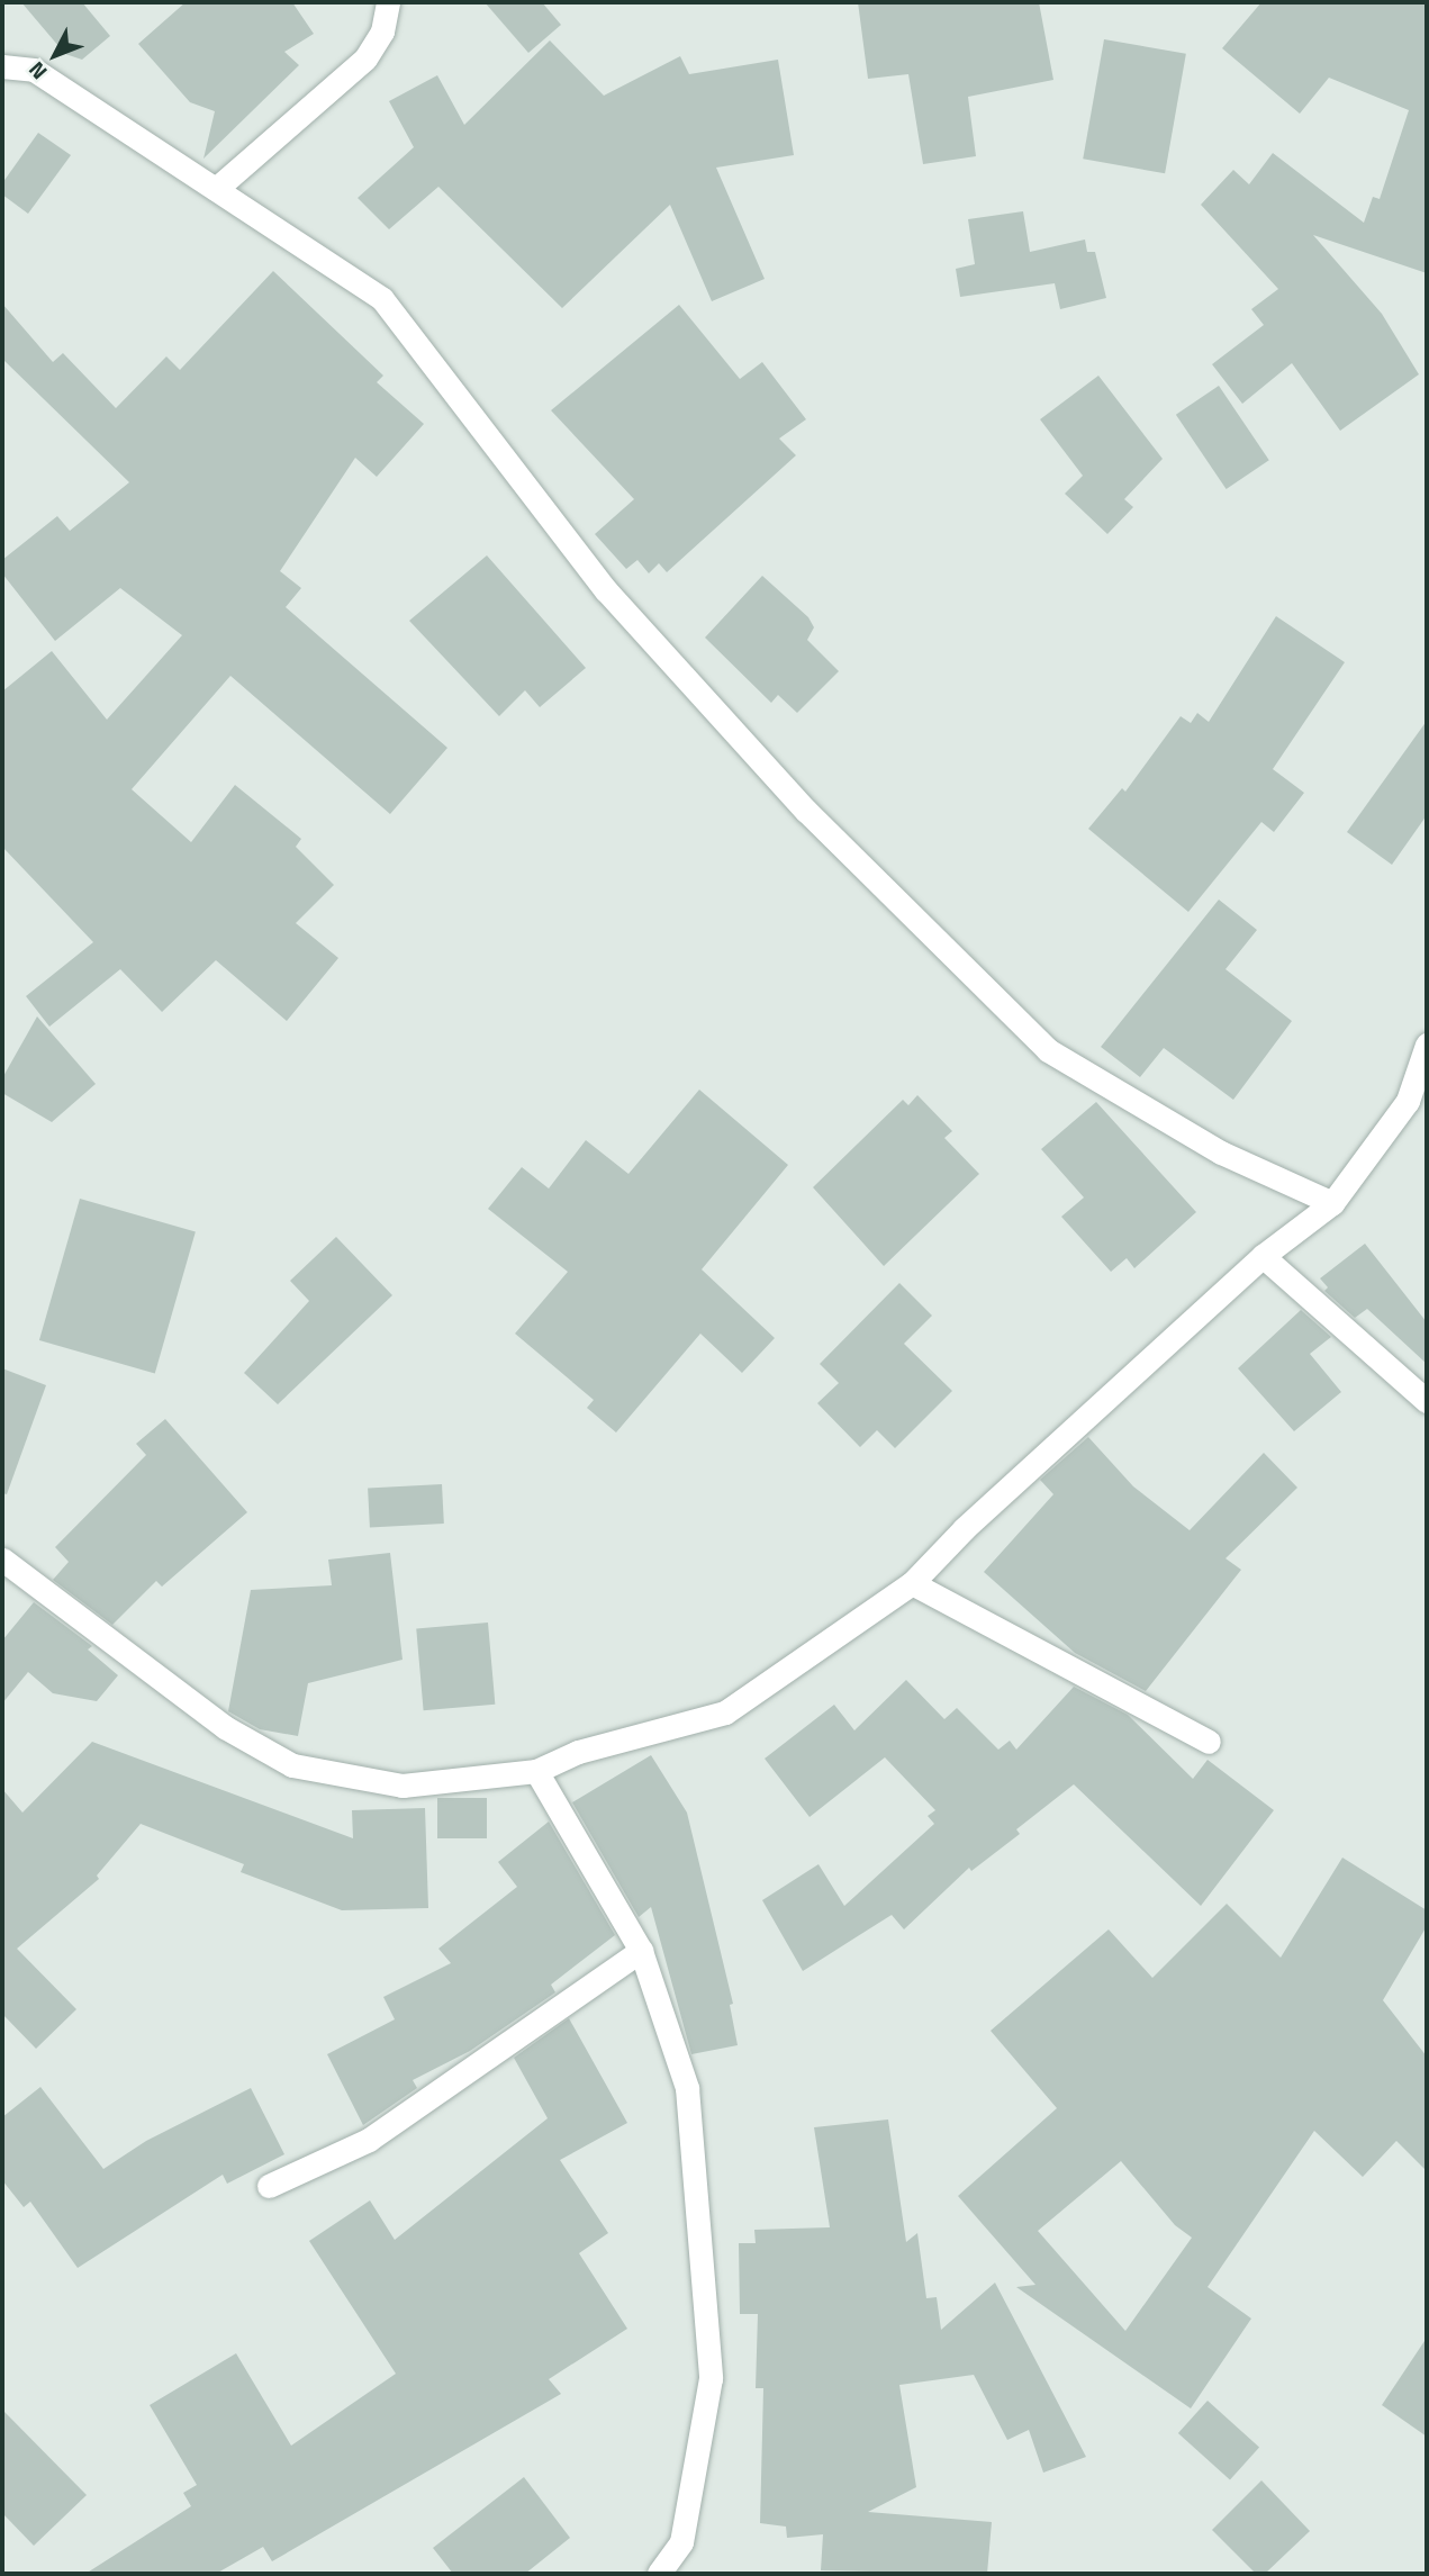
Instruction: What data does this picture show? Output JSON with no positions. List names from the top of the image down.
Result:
{
  "north": "bottom left"
}
